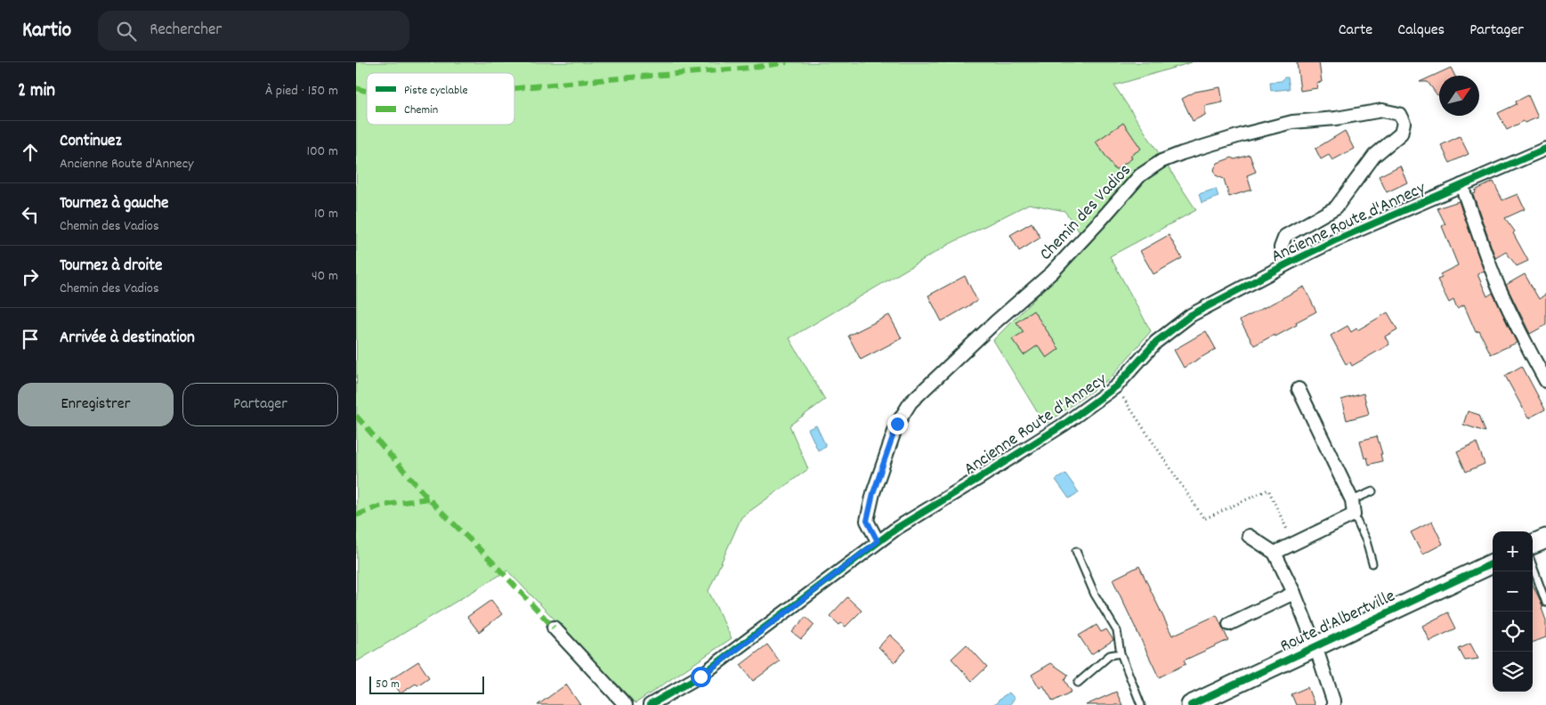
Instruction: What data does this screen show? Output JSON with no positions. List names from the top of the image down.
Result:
{
  "streets": {
    "main road": ["Route d'Albertville"],
    "street": ["Chemin des Vadios", "Ancienne Route d'Annecy"]
  },
  "crossings": [
    ["Chemin des Vadios", "Ancienne Route d'Annecy"]
  ],
  "legend": ["Piste cyclable", "Chemin"],
  "scale_bar": "50 m",
  "north": "top right",
  "page": {
    "header": "Kartio",
    "search": "Rechercher",
    "nav": ["Carte", "Calques", "Partager"],
    "heading": ["2 min", "À pied · 150 m"],
    "list": [
      ["Continuez", "Ancienne Route d'Annecy", "100 m"],
      ["Tournez à gauche", "Chemin des Vadios", "10 m"],
      ["Tournez à droite", "Chemin des Vadios", "40 m"],
      "Arrivée à destination"
    ],
    "buttons": ["Enregistrer", "Partager"],
    "map_buttons": ["+", "−"],
    "scale": "50 m"
  }
}
